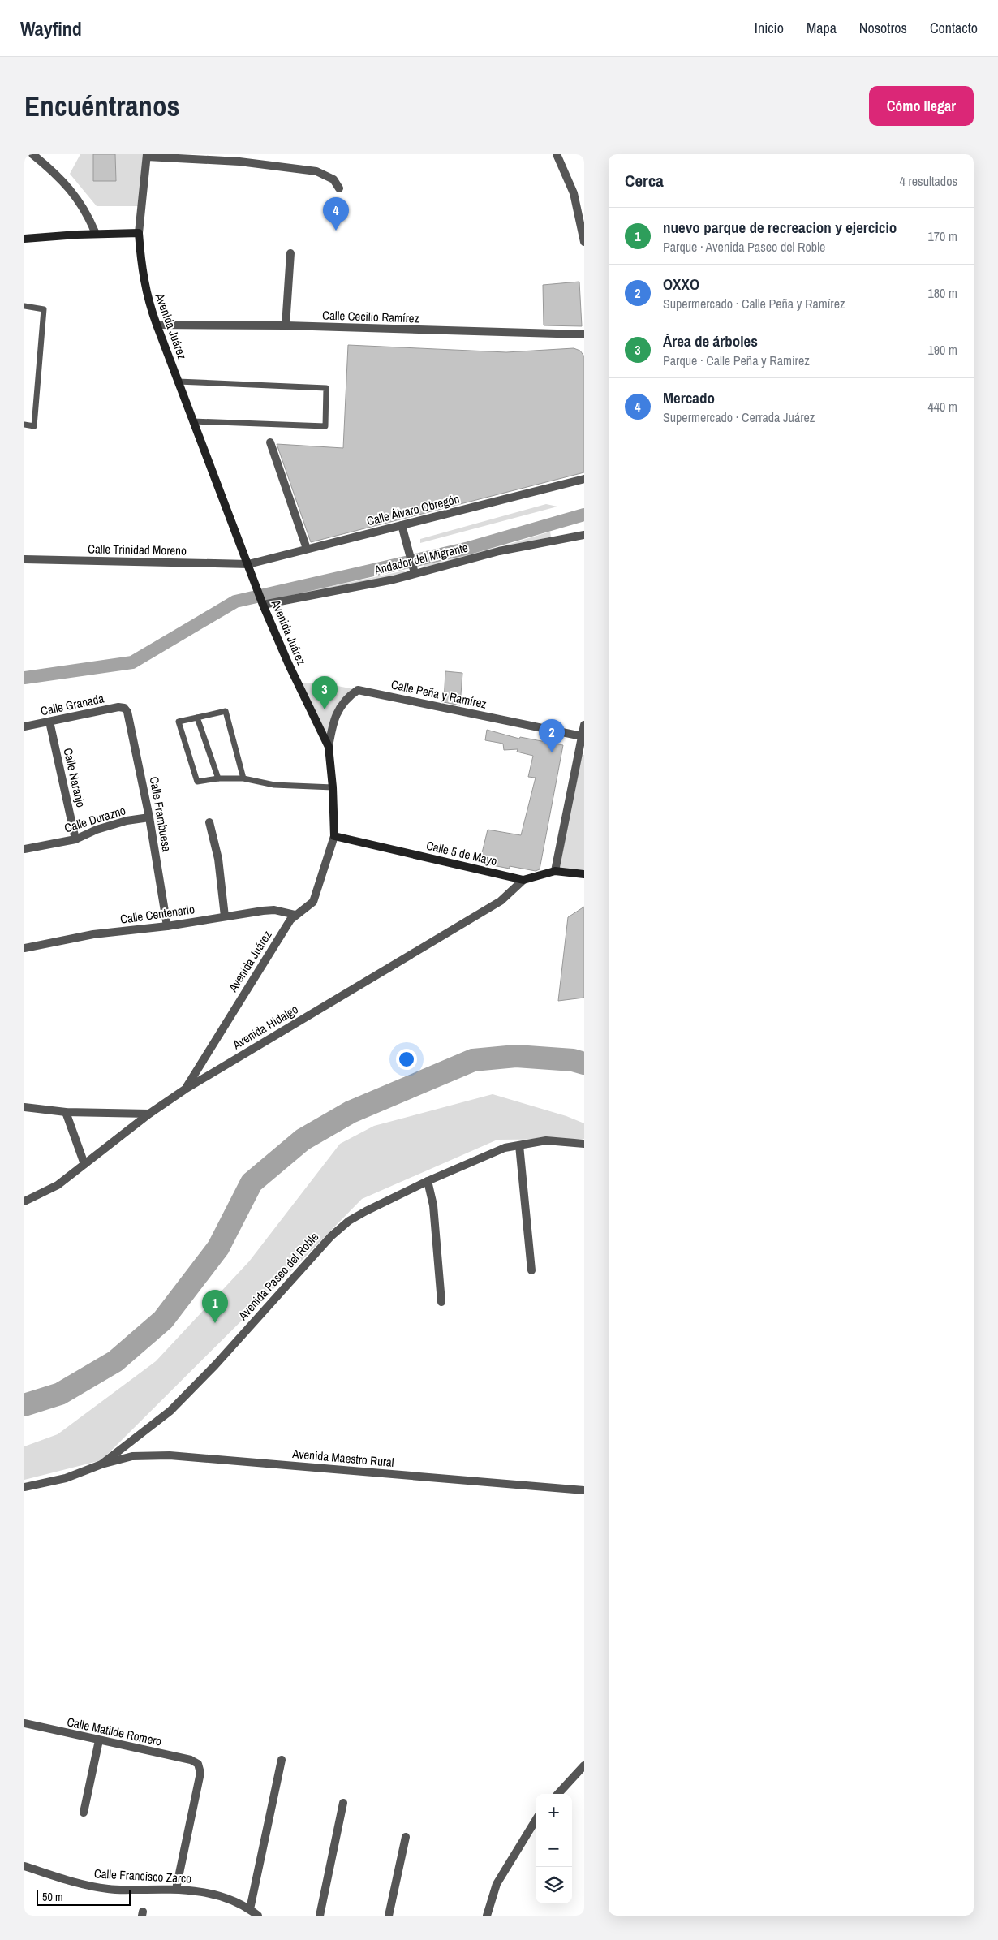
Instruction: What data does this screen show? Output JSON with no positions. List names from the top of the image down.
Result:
{
  "streets": {
    "main road": ["Avenida Juárez", "Calle 5 de Mayo"],
    "street": [
      "Calle Cecilio Ramírez",
      "Calle Álvaro Obregón",
      "Calle Trinidad Moreno",
      "Andador del Migrante",
      "Calle Peña y Ramírez",
      "Calle Granada",
      "Calle Naranjo",
      "Calle Frambuesa",
      "Calle Durazno",
      "Calle Centenario",
      "Avenida Hidalgo",
      "Avenida Paseo del Roble",
      "Avenida Maestro Rural",
      "Calle Matilde Romero",
      "Calle Francisco Zarco"
    ]
  },
  "crossings": [
    ["Calle Cecilio Ramírez", "Avenida Juárez"],
    ["Avenida Juárez", "Calle Álvaro Obregón"],
    ["Avenida Juárez", "Calle Trinidad Moreno"],
    ["Avenida Juárez", "Andador del Migrante"],
    ["Avenida Juárez", "Calle Peña y Ramírez"],
    ["Avenida Juárez", "Calle 5 de Mayo"],
    ["Avenida Juárez", "Calle Centenario"],
    ["Avenida Juárez", "Avenida Hidalgo"],
    ["Calle Álvaro Obregón", "Calle Trinidad Moreno"],
    ["Calle Granada", "Calle Naranjo"],
    ["Calle Granada", "Calle Frambuesa"],
    ["Calle Naranjo", "Calle Durazno"],
    ["Calle Frambuesa", "Calle Durazno"],
    ["Calle Frambuesa", "Calle Centenario"],
    ["Calle 5 de Mayo", "Avenida Hidalgo"],
    ["Avenida Paseo del Roble", "Avenida Maestro Rural"],
    ["Calle Matilde Romero", "Calle Francisco Zarco"]
  ],
  "scale_bar": "50 m",
  "page": {
    "header": "Wayfind",
    "nav": [
      "Inicio",
      "Mapa",
      "Nosotros",
      "Contacto"
    ],
    "buttons": "Cómo llegar",
    "title": "Encuéntranos",
    "heading": ["Cerca", "4 resultados"],
    "pins": [
      "4",
      "3",
      "2",
      "1"
    ],
    "list": [
      {
        "mark": "1",
        "name": "nuevo parque de recreacion y ejercicio",
        "note": "Parque · Avenida Paseo del Roble",
        "value": "170 m"
      },
      {
        "mark": "2",
        "name": "OXXO",
        "note": "Supermercado · Calle Peña y Ramírez",
        "value": "180 m"
      },
      {
        "mark": "3",
        "name": "Área de árboles",
        "note": "Parque · Calle Peña y Ramírez",
        "value": "190 m"
      },
      {
        "mark": "4",
        "name": "Mercado",
        "note": "Supermercado · Cerrada Juárez",
        "value": "440 m"
      }
    ],
    "map_buttons": ["+", "−"],
    "scale": "50 m"
  }
}
